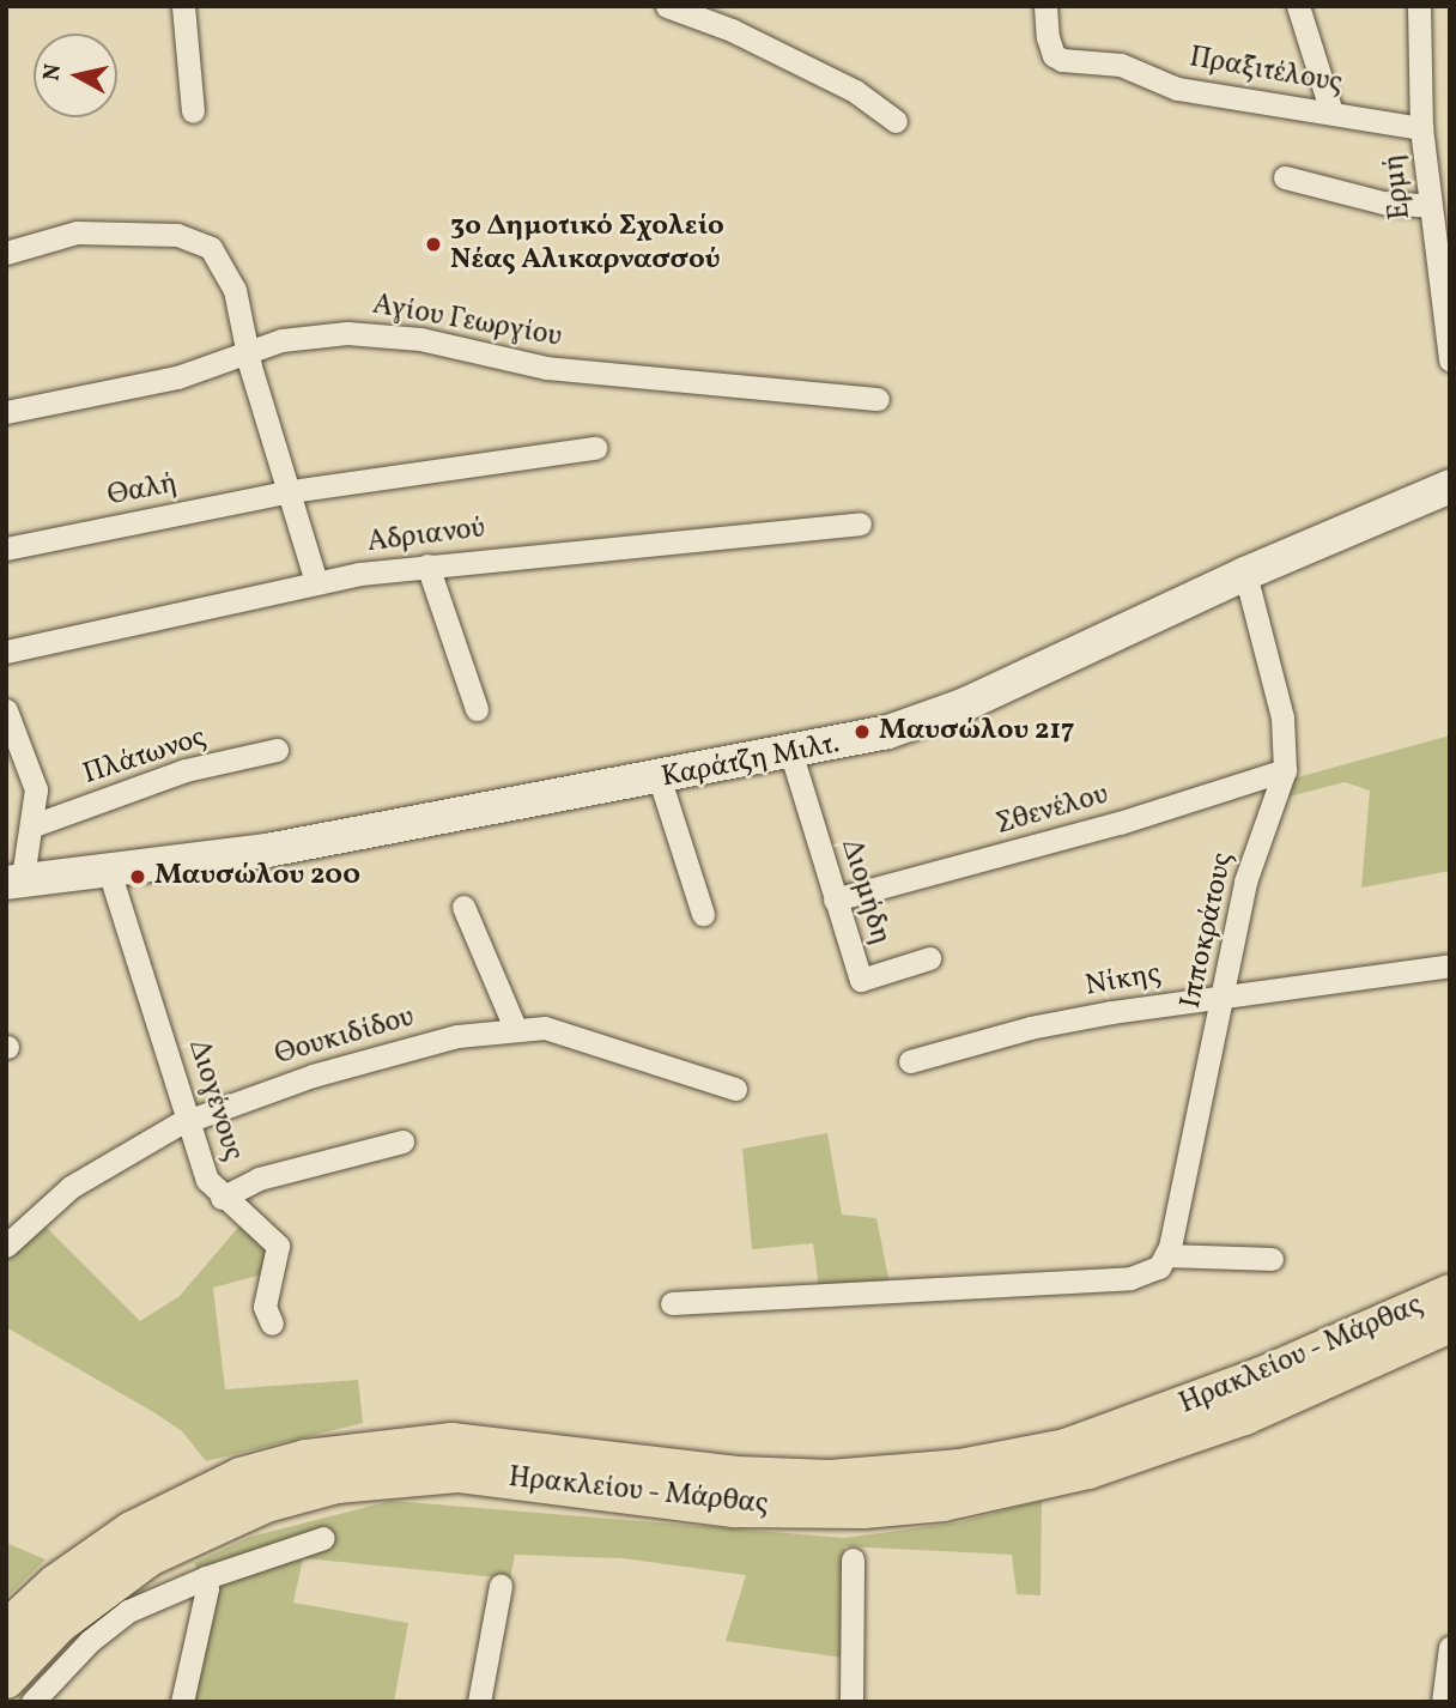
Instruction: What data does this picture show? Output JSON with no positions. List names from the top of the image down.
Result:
{
  "streets": {
    "main road": ["Ηρακλείου - Μάρθας"],
    "street": [
      "Πραξιτέλους",
      "Ερμή",
      "Αγίου Γεωργίου",
      "Θαλή",
      "Αδριανού",
      "Πλάτωνος",
      "Καράτζη Μιλτ.",
      "Σθενέλου",
      "Διομήδη",
      "Ιπποκράτους",
      "Νίκης",
      "Θουκιδίδου",
      "Διογένους"
    ]
  },
  "crossings": [
    ["Πραξιτέλους", "Ερμή"],
    ["Καράτζη Μιλτ.", "Διομήδη"],
    ["Καράτζη Μιλτ.", "Ιπποκράτους"],
    ["Καράτζη Μιλτ.", "Διογένους"],
    ["Σθενέλου", "Διομήδη"],
    ["Σθενέλου", "Ιπποκράτους"],
    ["Ιπποκράτους", "Νίκης"],
    ["Θουκιδίδου", "Διογένους"]
  ],
  "places": ["3ο Δημοτικό Σχολείο Νέας Αλικαρνασσού", "Μαυσώλου 217", "Μαυσώλου 200"],
  "north": "left"
}
